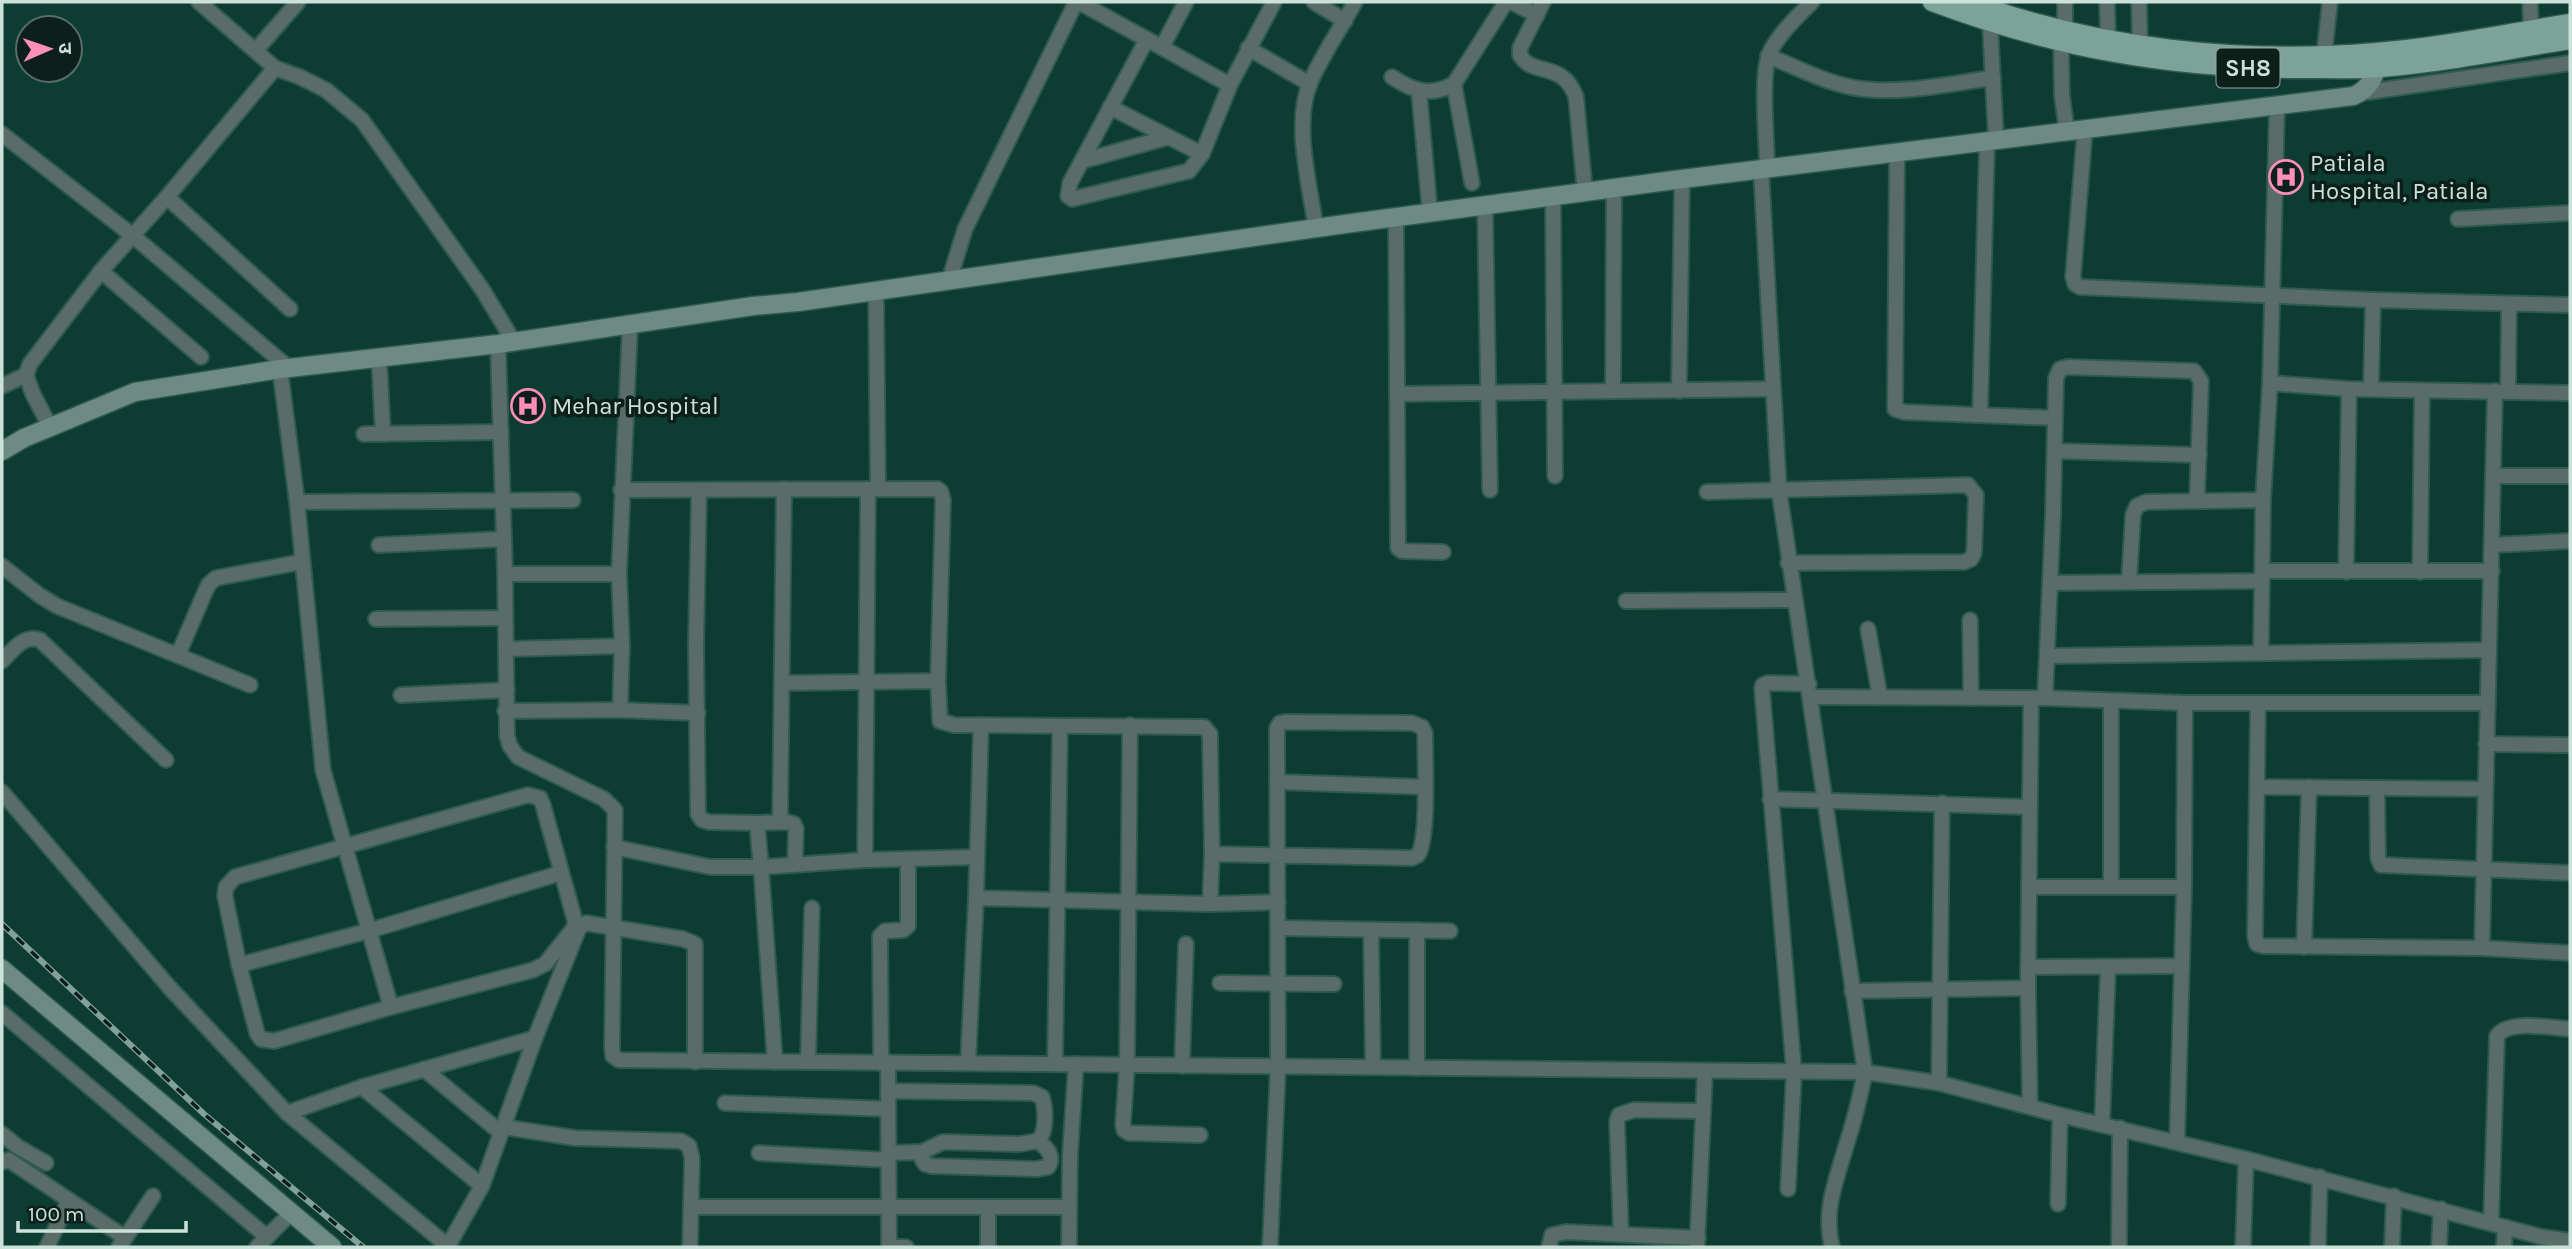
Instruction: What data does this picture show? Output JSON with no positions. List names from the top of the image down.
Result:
{
  "streets": {
    "main road": ["SH8"]
  },
  "places": {
    "hospital": ["Patiala Hospital, Patiala", "Mehar Hospital"]
  },
  "scale_bar": "100 m",
  "north": "right"
}
